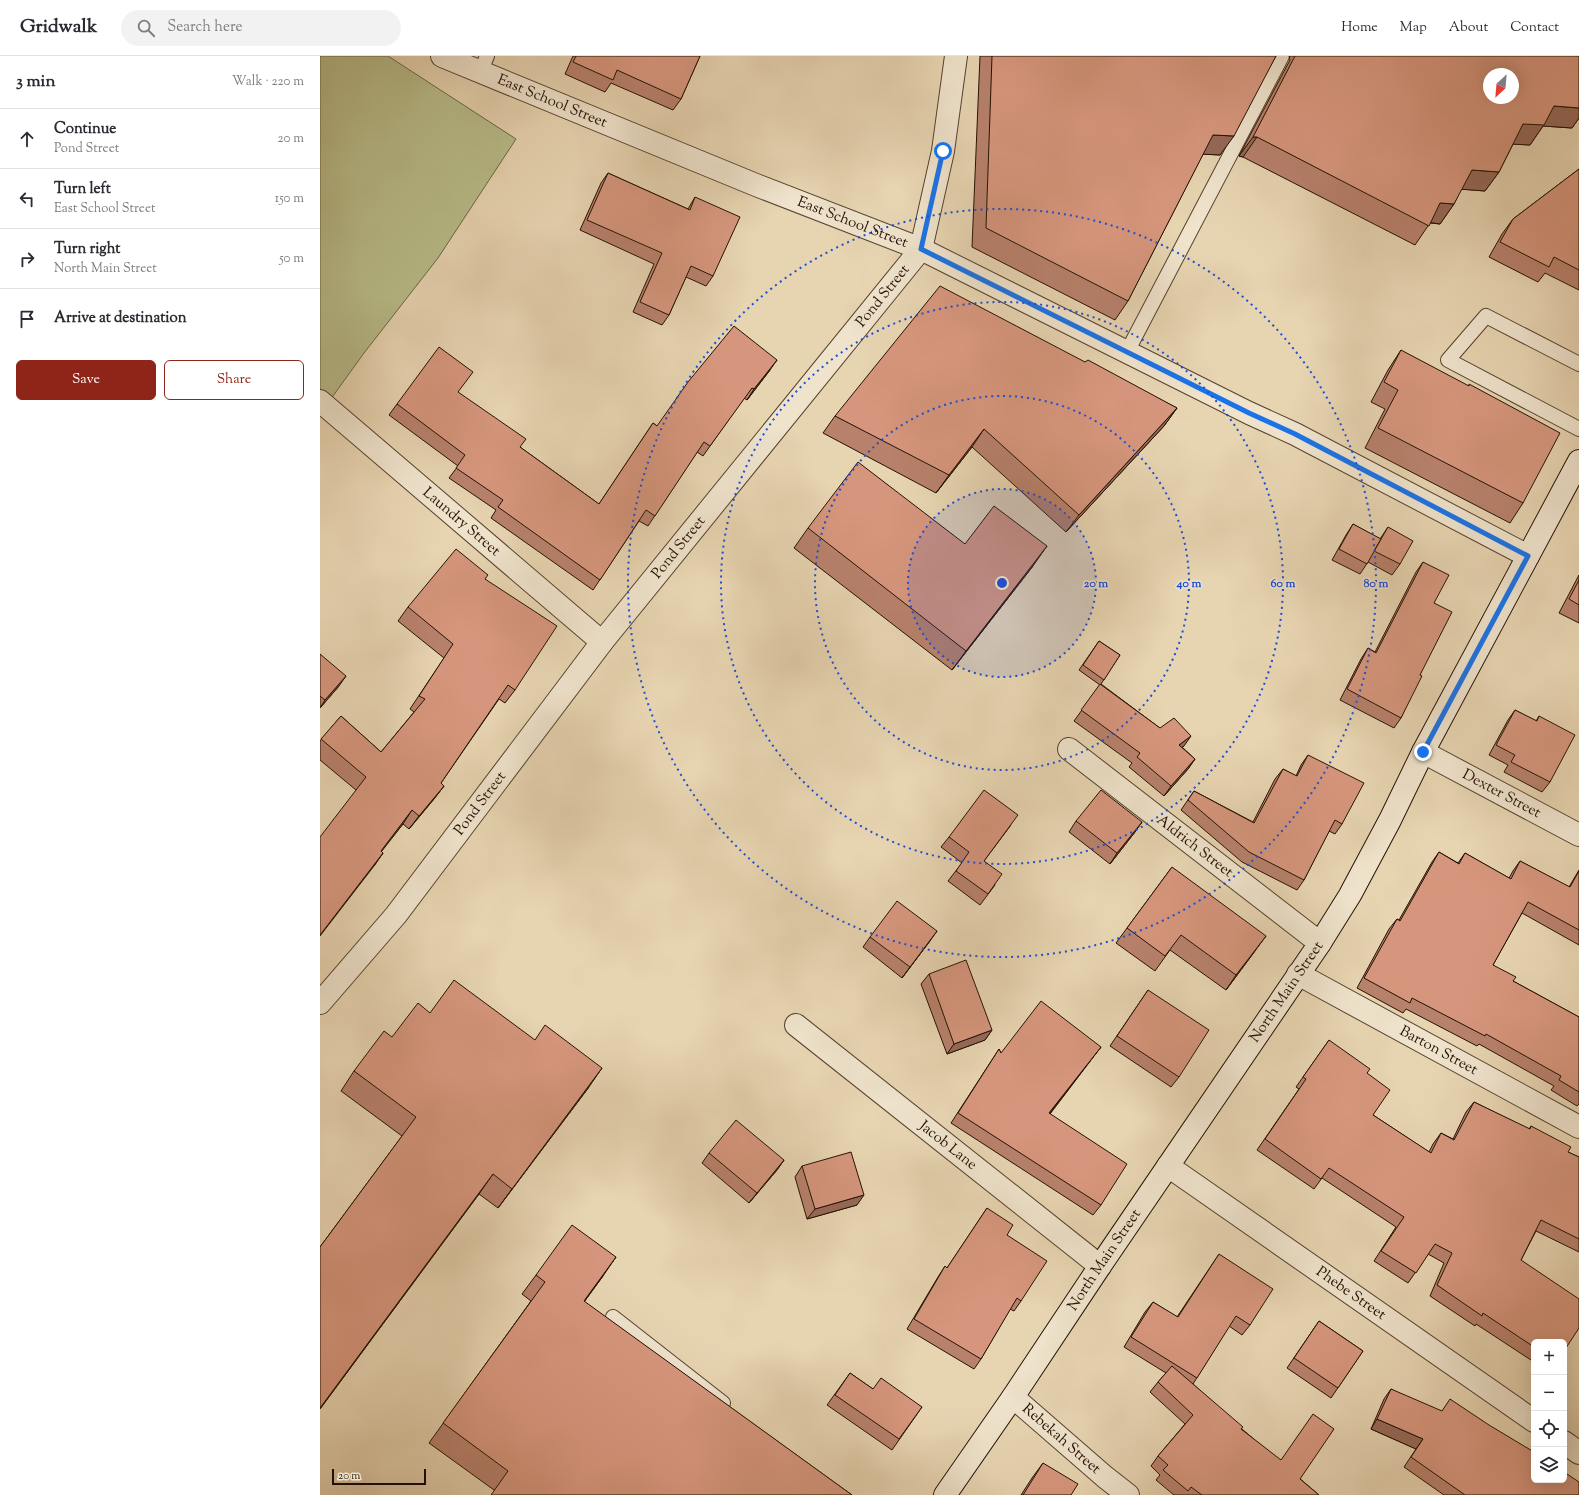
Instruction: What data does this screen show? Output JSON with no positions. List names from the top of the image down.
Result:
{
  "streets": {
    "street": [
      "East School Street",
      "Pond Street",
      "Laundry Street",
      "Dexter Street",
      "Aldrich Street",
      "North Main Street",
      "Barton Street",
      "Jacob Lane",
      "Phebe Street",
      "Rebekah Street"
    ]
  },
  "crossings": [
    ["East School Street", "Pond Street"],
    ["East School Street", "North Main Street"],
    ["Pond Street", "Laundry Street"],
    ["Dexter Street", "North Main Street"],
    ["Aldrich Street", "North Main Street"],
    ["North Main Street", "Barton Street"],
    ["North Main Street", "Jacob Lane"],
    ["North Main Street", "Phebe Street"],
    ["North Main Street", "Rebekah Street"]
  ],
  "scale_bar": "20 m",
  "north": "bottom left",
  "page": {
    "header": "Gridwalk",
    "search": "Search here",
    "nav": [
      "Home",
      "Map",
      "About",
      "Contact"
    ],
    "heading": ["3 min", "Walk · 220 m"],
    "list": [
      ["Continue", "Pond Street", "20 m"],
      ["Turn left", "East School Street", "150 m"],
      ["Turn right", "North Main Street", "50 m"],
      "Arrive at destination"
    ],
    "buttons": ["Save", "Share"],
    "map_buttons": ["+", "−"],
    "scale": "20 m"
  },
  "rings": [
    "20 m",
    "40 m",
    "60 m",
    "80 m"
  ]
}
